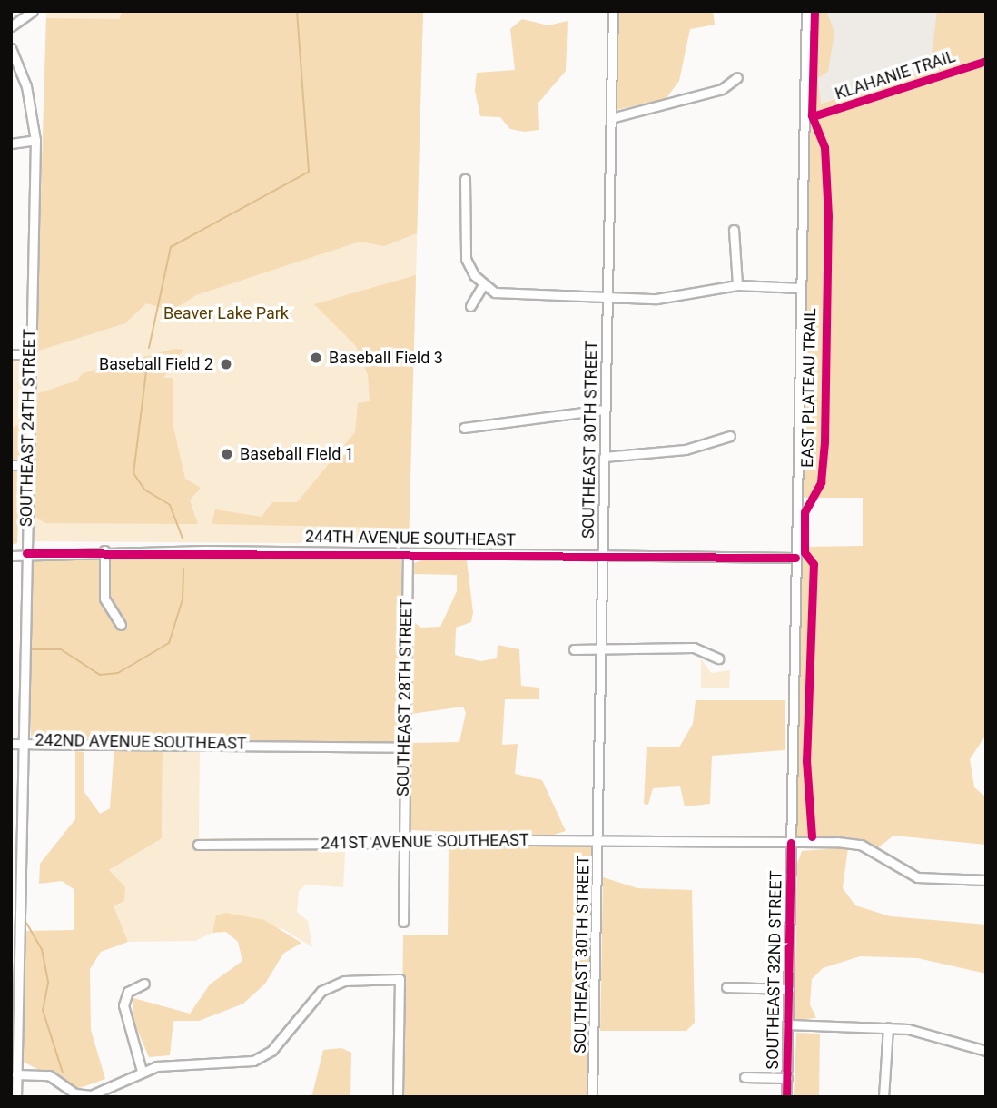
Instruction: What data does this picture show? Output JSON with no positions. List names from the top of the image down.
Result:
{
  "streets": {
    "street": [
      "SOUTHEAST 24TH STREET",
      "SOUTHEAST 30TH STREET",
      "244TH AVENUE SOUTHEAST",
      "SOUTHEAST 28TH STREET",
      "242ND AVENUE SOUTHEAST",
      "241ST AVENUE SOUTHEAST",
      "SOUTHEAST 32ND STREET"
    ],
    "cycle path": ["KLAHANIE TRAIL", "EAST PLATEAU TRAIL"]
  },
  "crossings": [
    ["SOUTHEAST 24TH STREET", "244TH AVENUE SOUTHEAST"],
    ["SOUTHEAST 24TH STREET", "242ND AVENUE SOUTHEAST"],
    ["SOUTHEAST 30TH STREET", "244TH AVENUE SOUTHEAST"],
    ["SOUTHEAST 30TH STREET", "241ST AVENUE SOUTHEAST"],
    ["244TH AVENUE SOUTHEAST", "SOUTHEAST 28TH STREET"],
    ["244TH AVENUE SOUTHEAST", "SOUTHEAST 32ND STREET"],
    ["SOUTHEAST 28TH STREET", "242ND AVENUE SOUTHEAST"],
    ["SOUTHEAST 28TH STREET", "241ST AVENUE SOUTHEAST"],
    ["241ST AVENUE SOUTHEAST", "SOUTHEAST 32ND STREET"]
  ],
  "parks": ["Beaver Lake Park"],
  "places": ["Baseball Field 3", "Baseball Field 2", "Baseball Field 1"]
}
